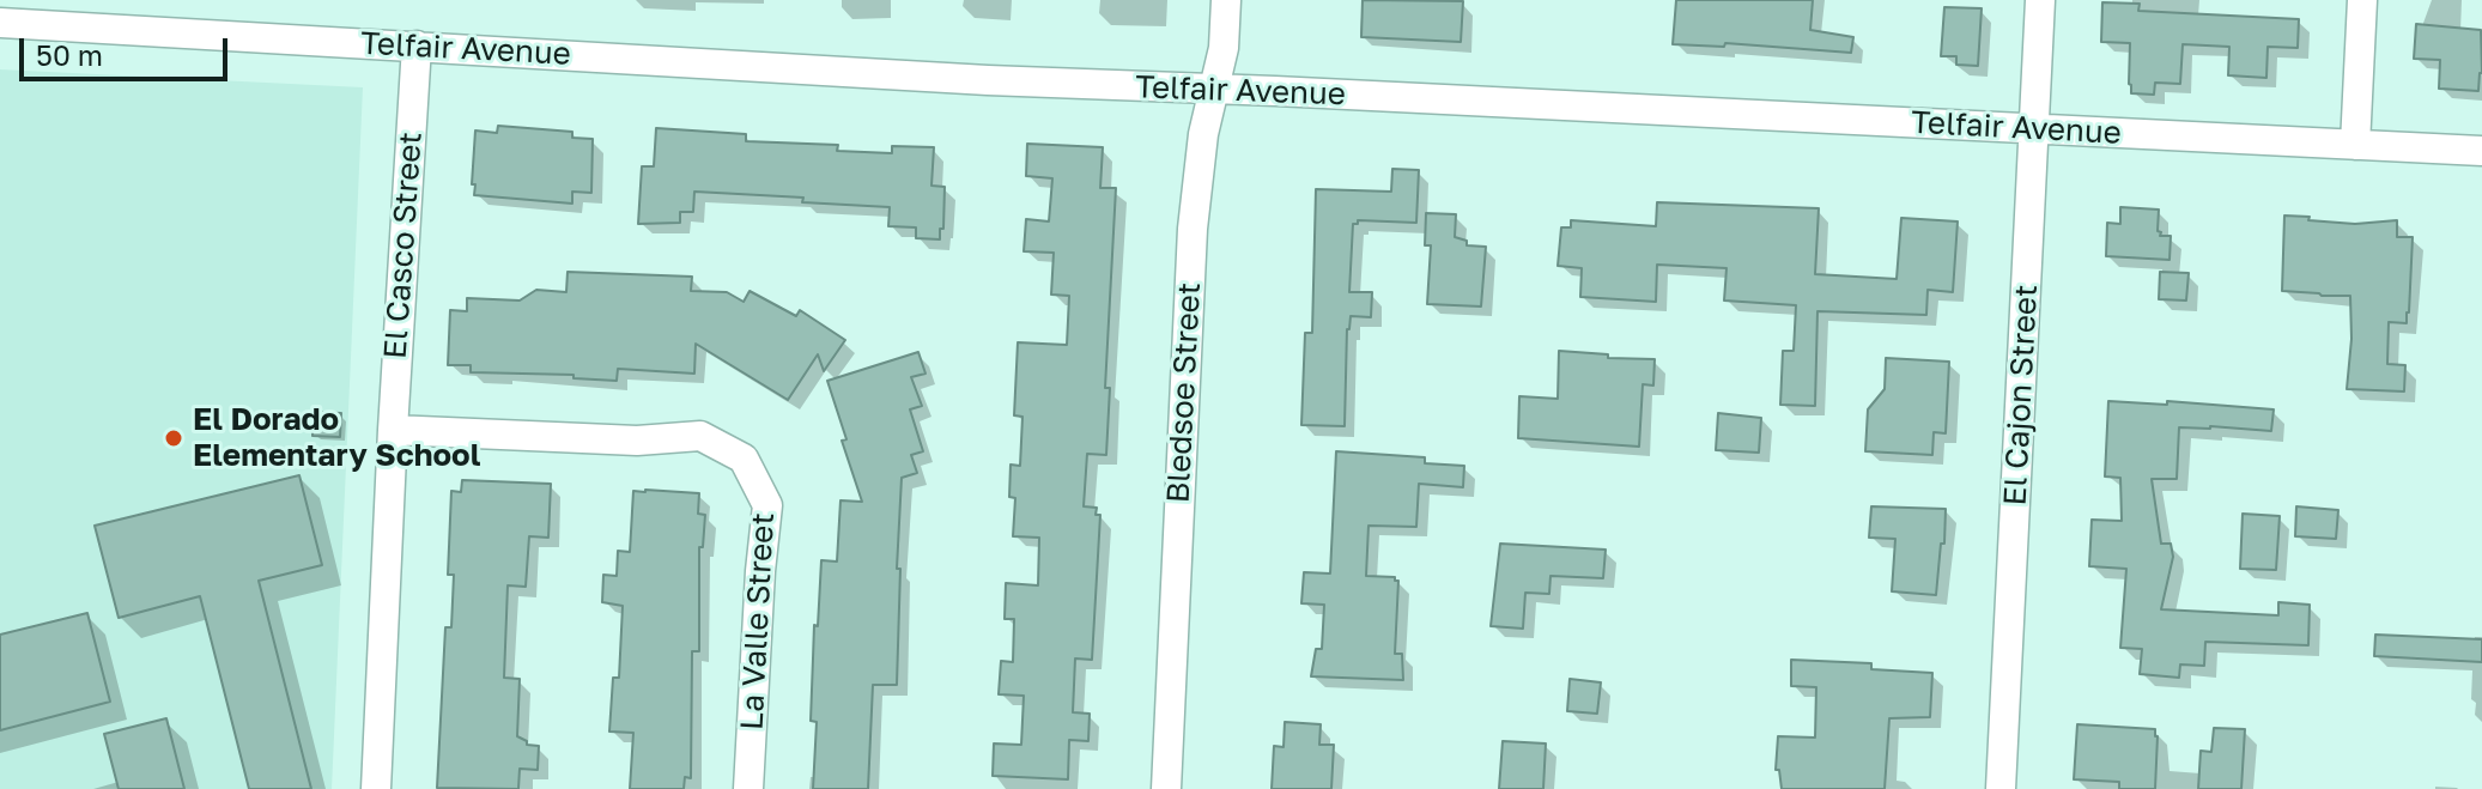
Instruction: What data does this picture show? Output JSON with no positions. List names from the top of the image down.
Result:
{
  "streets": {
    "street": [
      "Telfair Avenue",
      "El Casco Street",
      "Bledsoe Street",
      "El Cajon Street",
      "La Valle Street"
    ]
  },
  "crossings": [
    ["Telfair Avenue", "El Casco Street"],
    ["Telfair Avenue", "Bledsoe Street"],
    ["Telfair Avenue", "El Cajon Street"],
    ["El Casco Street", "La Valle Street"]
  ],
  "places": ["El Dorado Elementary School"],
  "scale_bar": "50 m"
}
